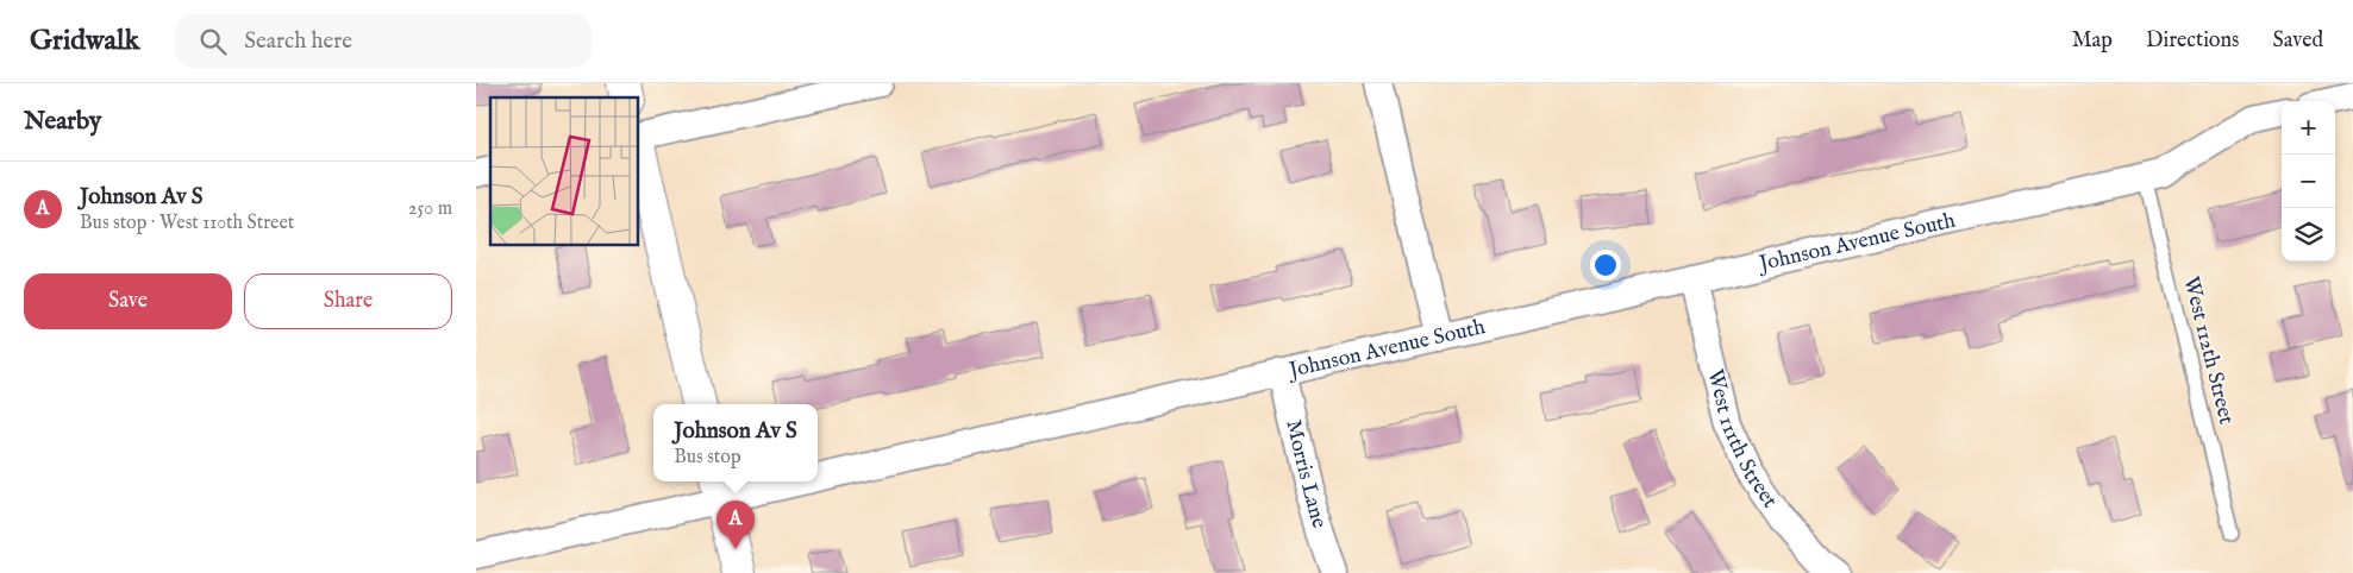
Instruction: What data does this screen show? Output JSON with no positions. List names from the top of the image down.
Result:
{
  "streets": {
    "street": ["Johnson Avenue South", "West 111th Street", "Morris Lane"],
    "lane": ["West 112th Street"]
  },
  "crossings": [
    ["Johnson Avenue South", "West 112th Street"],
    ["Johnson Avenue South", "West 111th Street"],
    ["Johnson Avenue South", "Morris Lane"]
  ],
  "page": {
    "header": "Gridwalk",
    "search": "Search here",
    "nav": ["Map", "Directions", "Saved"],
    "heading": "Nearby",
    "map_buttons": ["+", "−"],
    "list": [
      {
        "mark": "A",
        "name": "Johnson Av S",
        "note": "Bus stop · West 110th Street",
        "value": "250 m"
      }
    ],
    "buttons": ["Save", "Share"],
    "popup": ["Johnson Av S", "Bus stop"],
    "pins": "A"
  }
}
